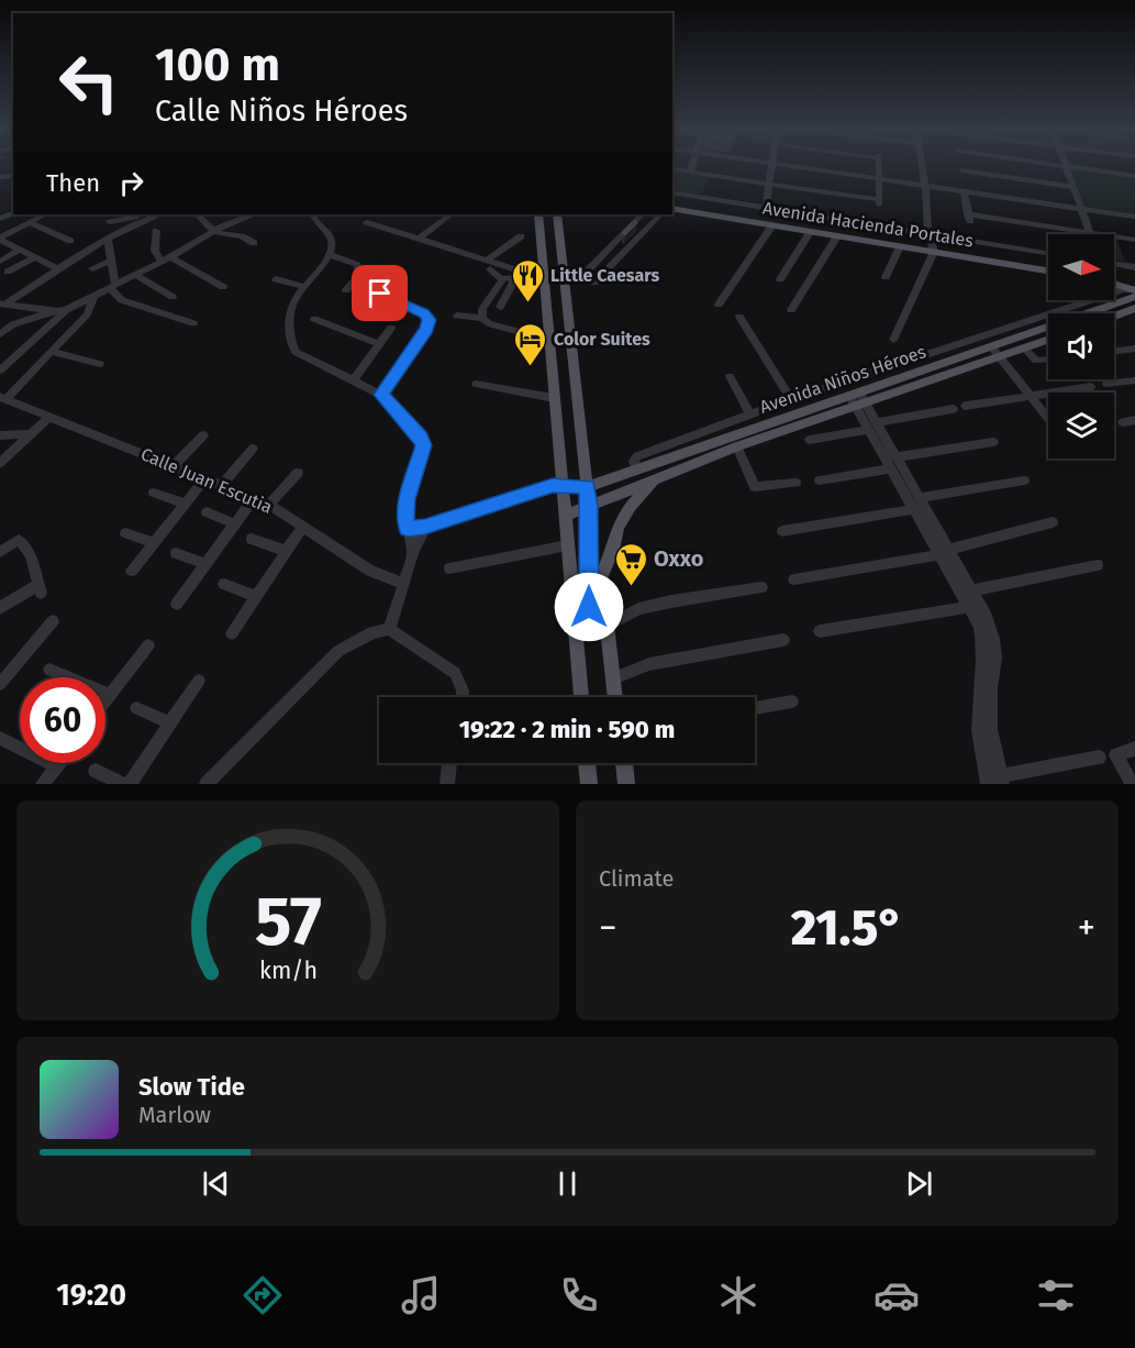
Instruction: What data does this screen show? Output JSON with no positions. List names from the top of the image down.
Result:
{
  "streets": {
    "main road": ["Avenida Hacienda Portales", "Avenida Niños Héroes"],
    "street": ["Calle Juan Escutia"]
  },
  "places": {
    "restaurant": ["Little Caesars"],
    "hotel": ["Color Suites"],
    "supermarket": ["Oxxo"]
  },
  "north": "right",
  "page": {
    "turn": ["100 m", "Calle Niños Héroes"],
    "then": "Then",
    "limit": "60",
    "trip": "19:22 · 2 min · 590 m",
    "tile": "Climate",
    "heat": ["−", "21.5°", "+"],
    "song": ["Slow Tide", "Marlow"],
    "tabs": "19:20",
    "gauge": ["57", "km/h"]
  }
}
